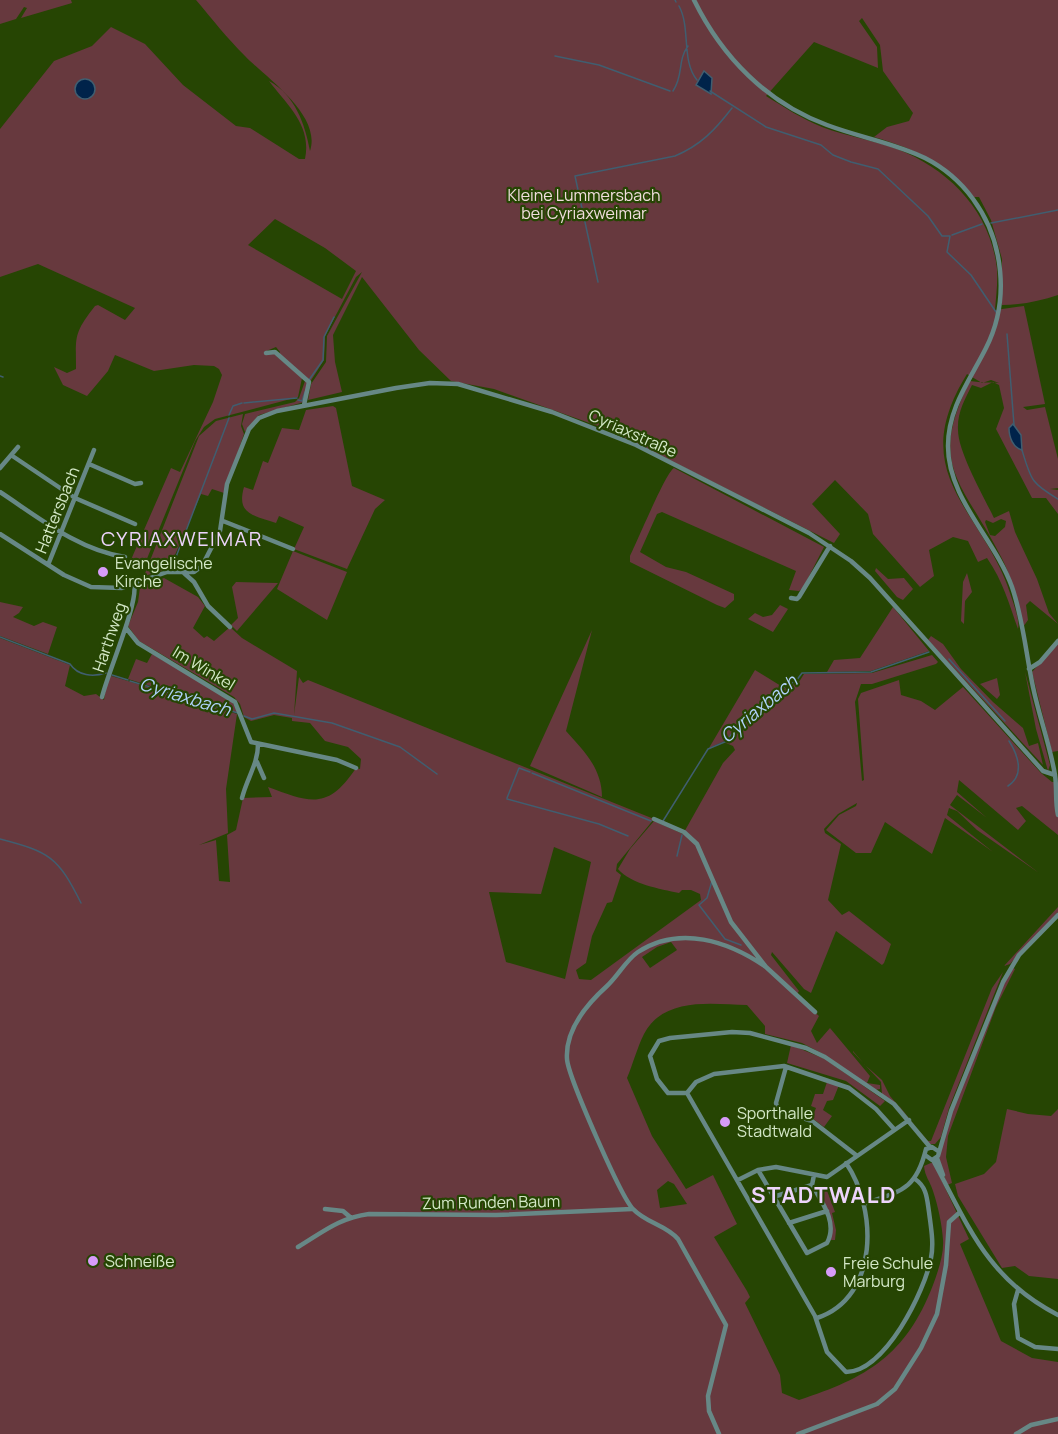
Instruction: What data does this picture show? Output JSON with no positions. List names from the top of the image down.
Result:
{
  "streets": {
    "street": [
      "Cyriaxstraße",
      "Hattersbach",
      "Harthweg",
      "Im Winkel",
      "Zum Runden Baum"
    ]
  },
  "crossings": [
    ["Harthweg", "Im Winkel"]
  ],
  "districts": ["CYRIAXWEIMAR", "STADTWALD"],
  "water": ["Cyriaxbach"],
  "parks": ["Kleine Lummersbach bei Cyriaxweimar"],
  "places": [
    "Evangelische Kirche",
    "Sporthalle Stadtwald",
    "Schneiße",
    "Freie Schule Marburg"
  ]
}
